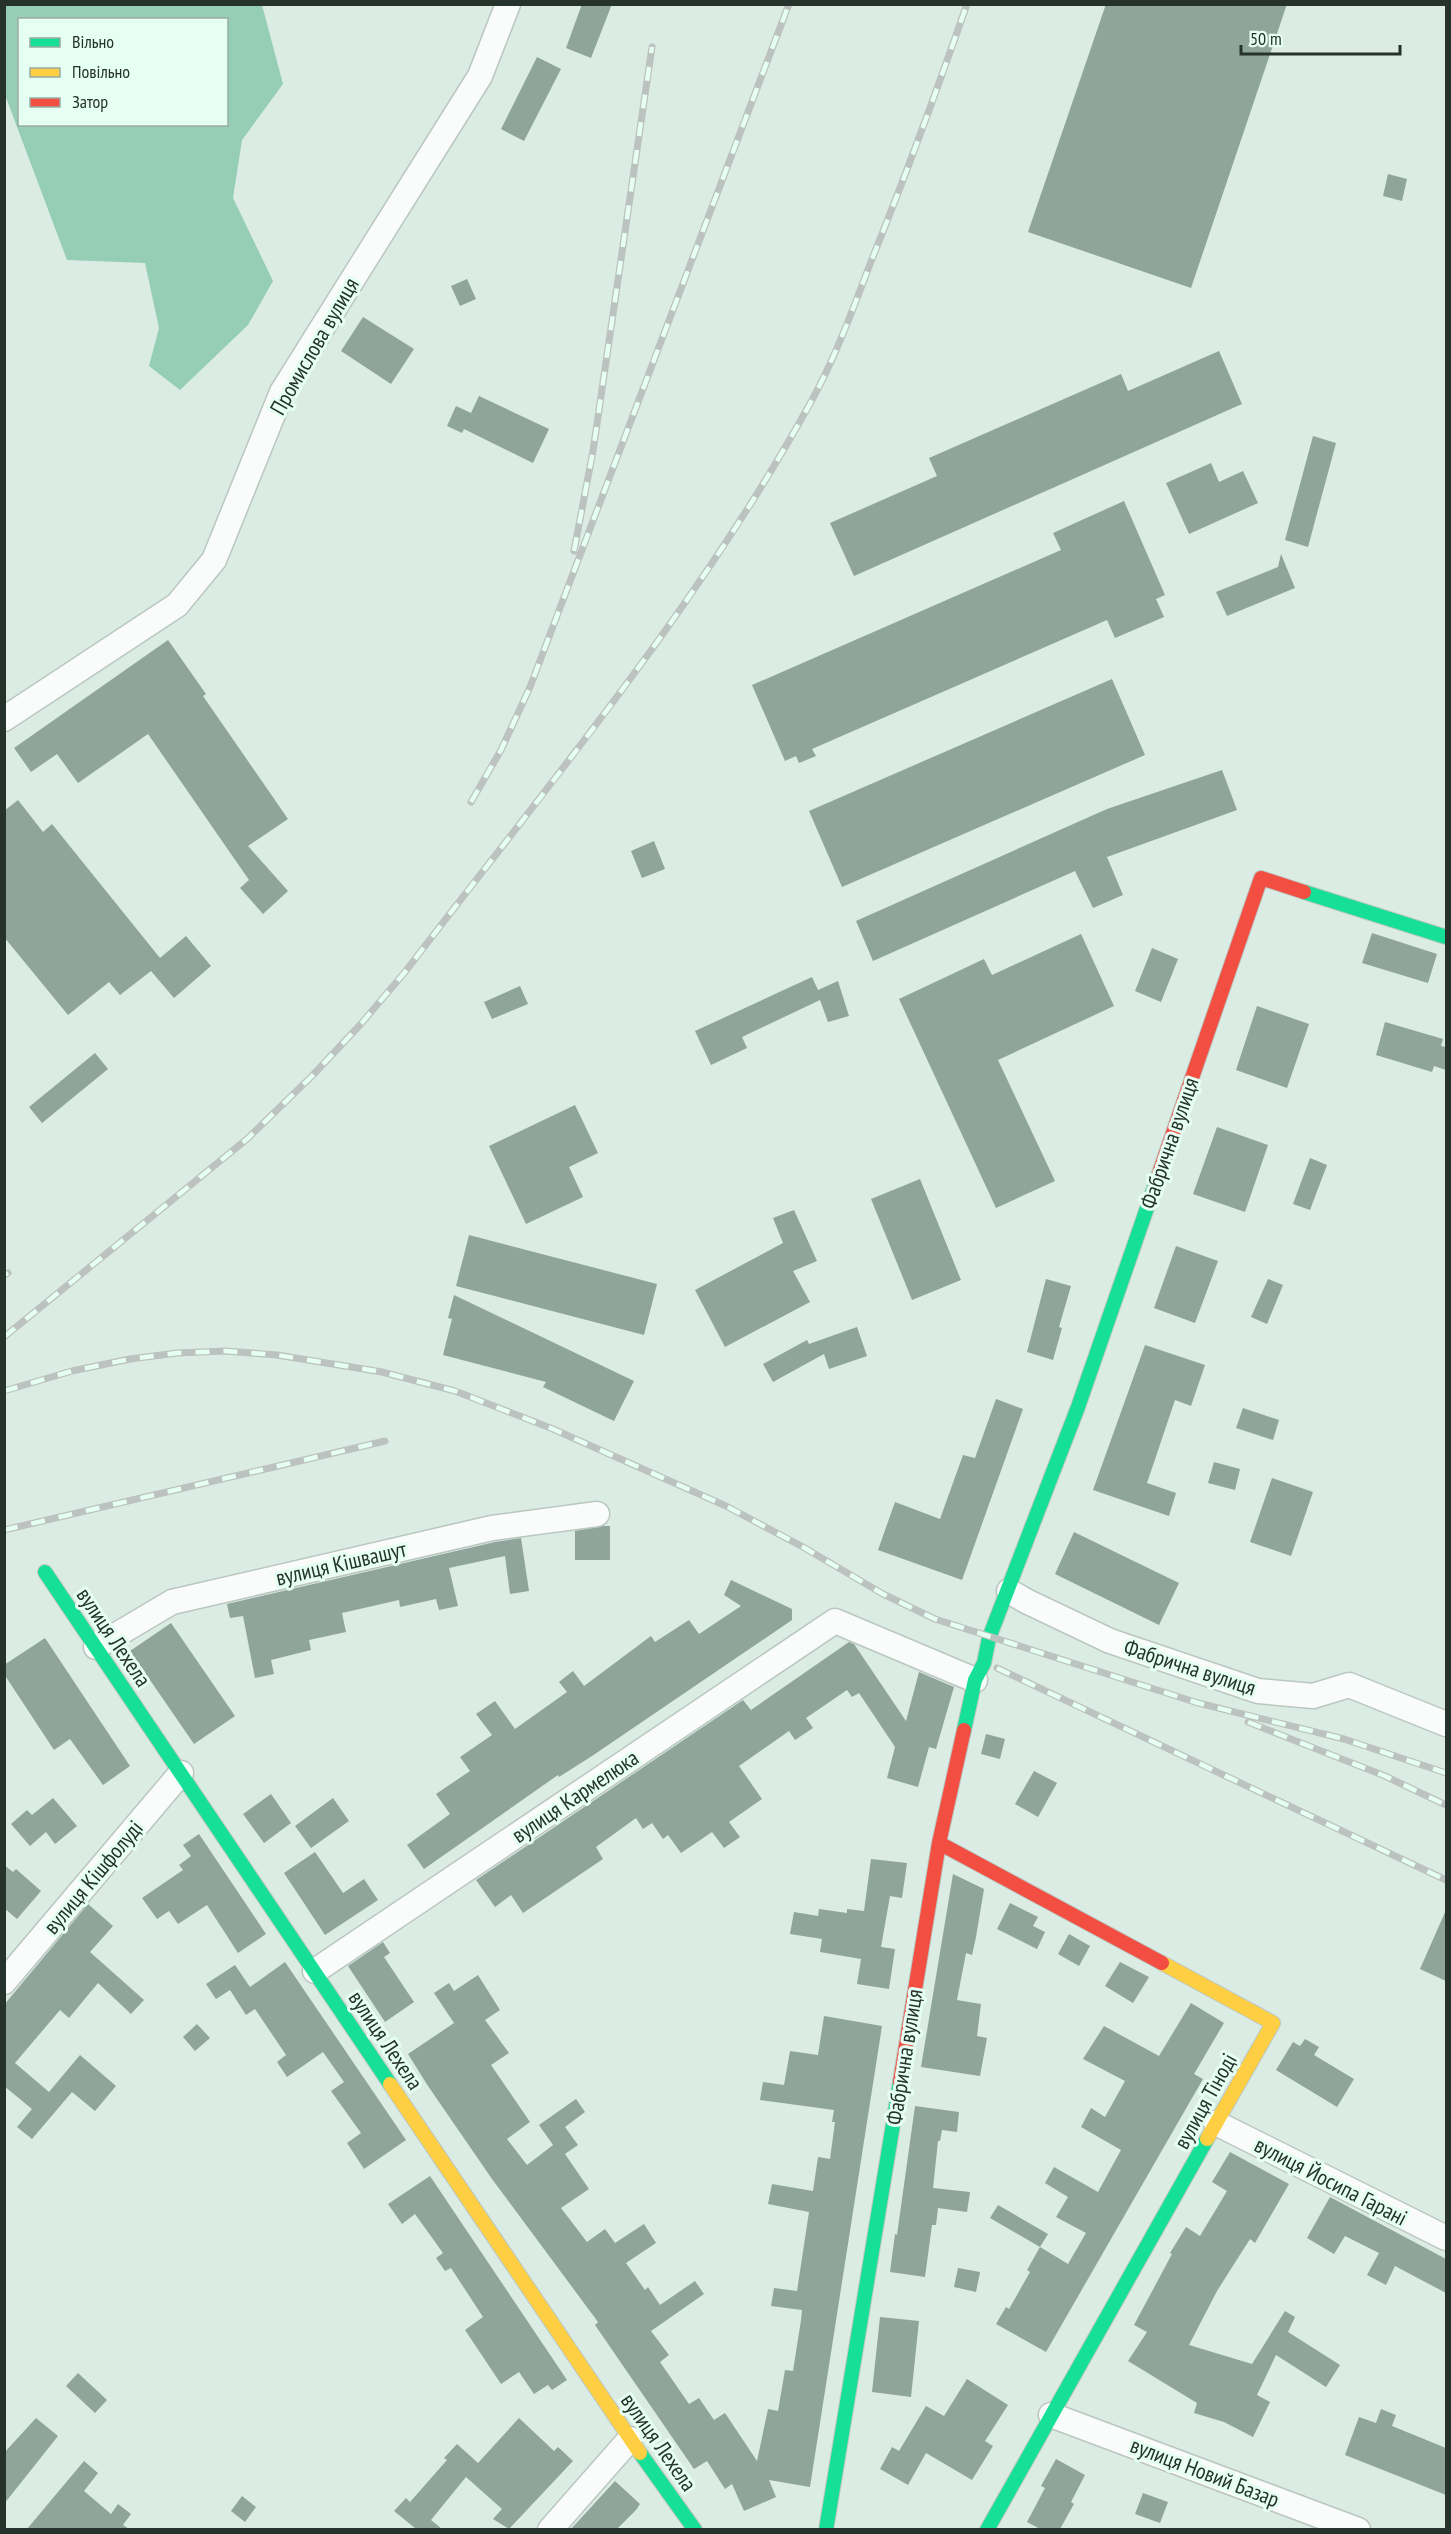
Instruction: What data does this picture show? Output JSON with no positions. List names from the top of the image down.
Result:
{
  "streets": {
    "street": [
      "Промислова вулиця",
      "Фабрична вулиця",
      "вулиця Кішвашут",
      "вулиця Лехела",
      "вулиця Кармелюка",
      "вулиця Кішфолуді",
      "вулиця Тіноді",
      "вулиця Йосипа Гарані",
      "вулиця Новий Базар"
    ]
  },
  "crossings": [
    ["Фабрична вулиця", "вулиця Кармелюка"],
    ["Фабрична вулиця", "вулиця Тіноді"],
    ["вулиця Кішвашут", "вулиця Лехела"],
    ["вулиця Лехела", "вулиця Кармелюка"],
    ["вулиця Лехела", "вулиця Кішфолуді"],
    ["вулиця Тіноді", "вулиця Йосипа Гарані"],
    ["вулиця Тіноді", "вулиця Новий Базар"]
  ],
  "legend": ["Вільно", "Повільно", "Затор"],
  "scale_bar": "50 m"
}
